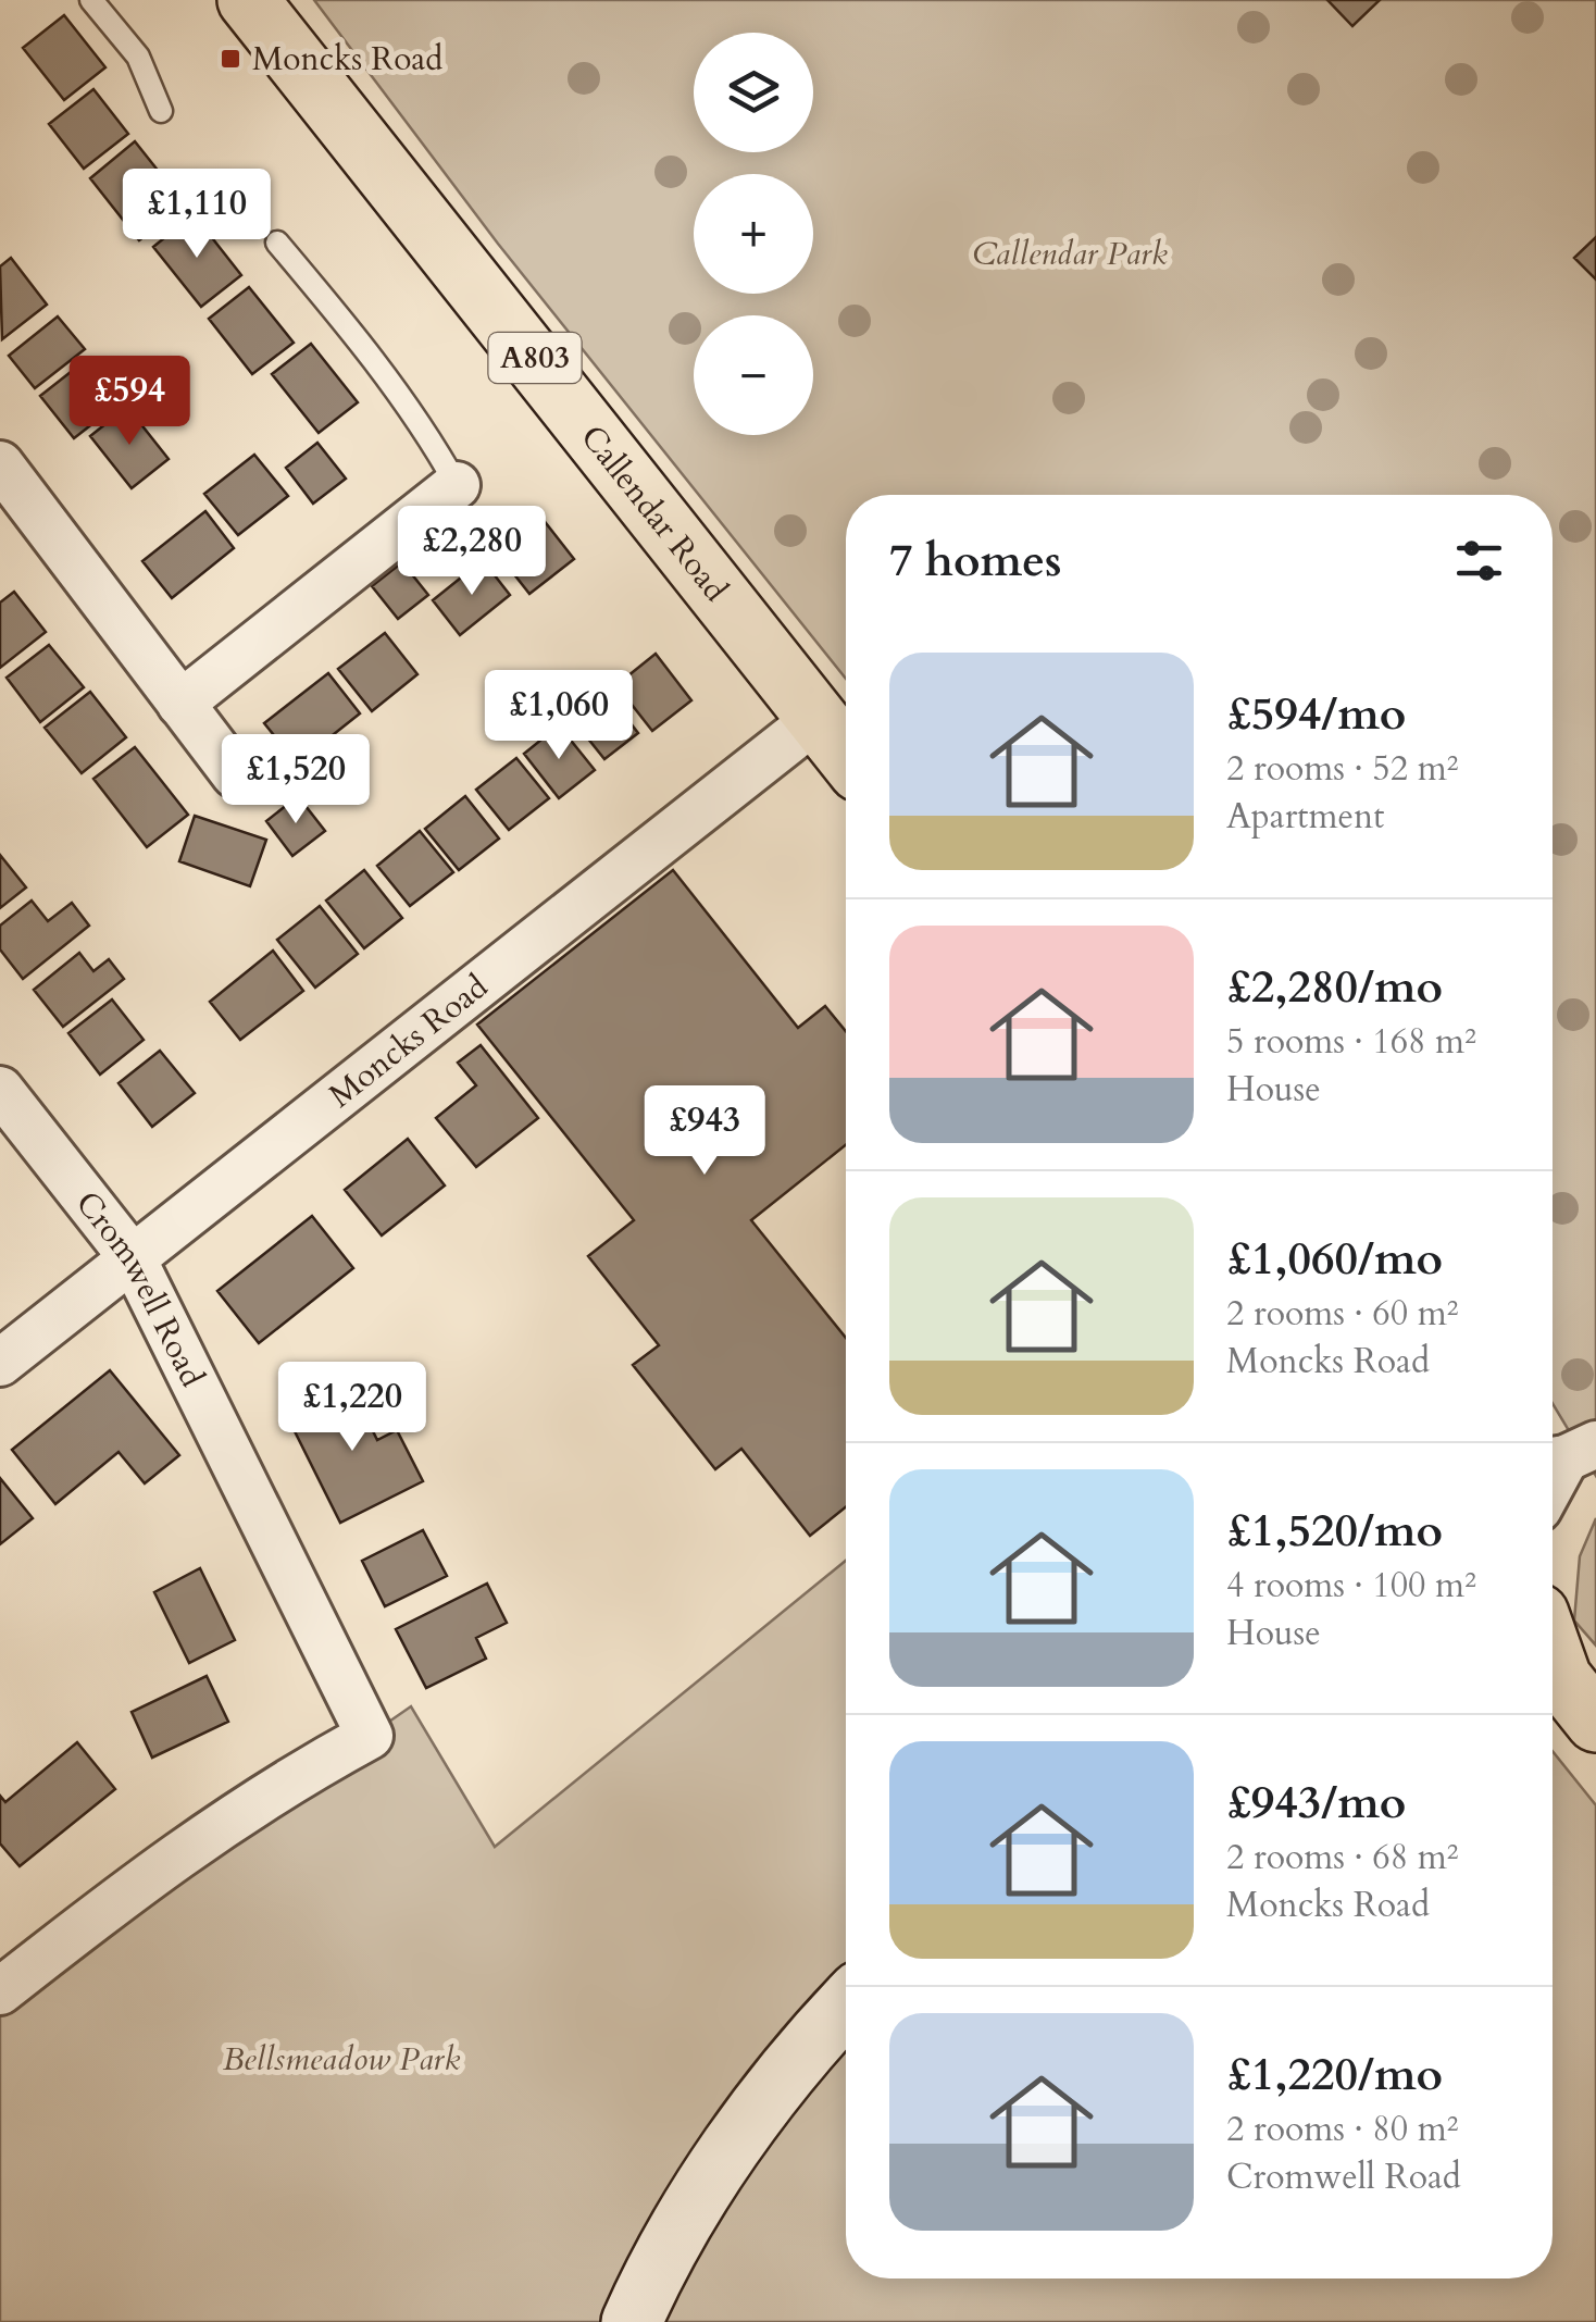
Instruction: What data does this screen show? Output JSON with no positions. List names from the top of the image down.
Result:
{
  "streets": {
    "main road": ["A803", "Callendar Road"],
    "street": ["Moncks Road", "Cromwell Road"]
  },
  "crossings": [
    ["Callendar Road", "Moncks Road"],
    ["Moncks Road", "Cromwell Road"]
  ],
  "parks": ["Callendar Park", "Bellsmeadow Park"],
  "places": {
    "transit": ["Moncks Road"]
  },
  "page": {
    "map_buttons": ["+", "−"],
    "price": [
      "£1,110",
      "£594",
      "£2,280",
      "£1,060",
      "£1,520",
      "£943",
      "£1,220"
    ],
    "heading": "7 homes",
    "list": [
      {
        "name": "£594/mo",
        "note": "2 rooms · 52 m² · Apartment"
      },
      {
        "name": "£2,280/mo",
        "note": "5 rooms · 168 m² · House"
      },
      {
        "name": "£1,060/mo",
        "note": "2 rooms · 60 m² · Moncks Road"
      },
      {
        "name": "£1,520/mo",
        "note": "4 rooms · 100 m² · House"
      },
      {
        "name": "£943/mo",
        "note": "2 rooms · 68 m² · Moncks Road"
      },
      {
        "name": "£1,220/mo",
        "note": "2 rooms · 80 m² · Cromwell Road"
      }
    ]
  }
}
